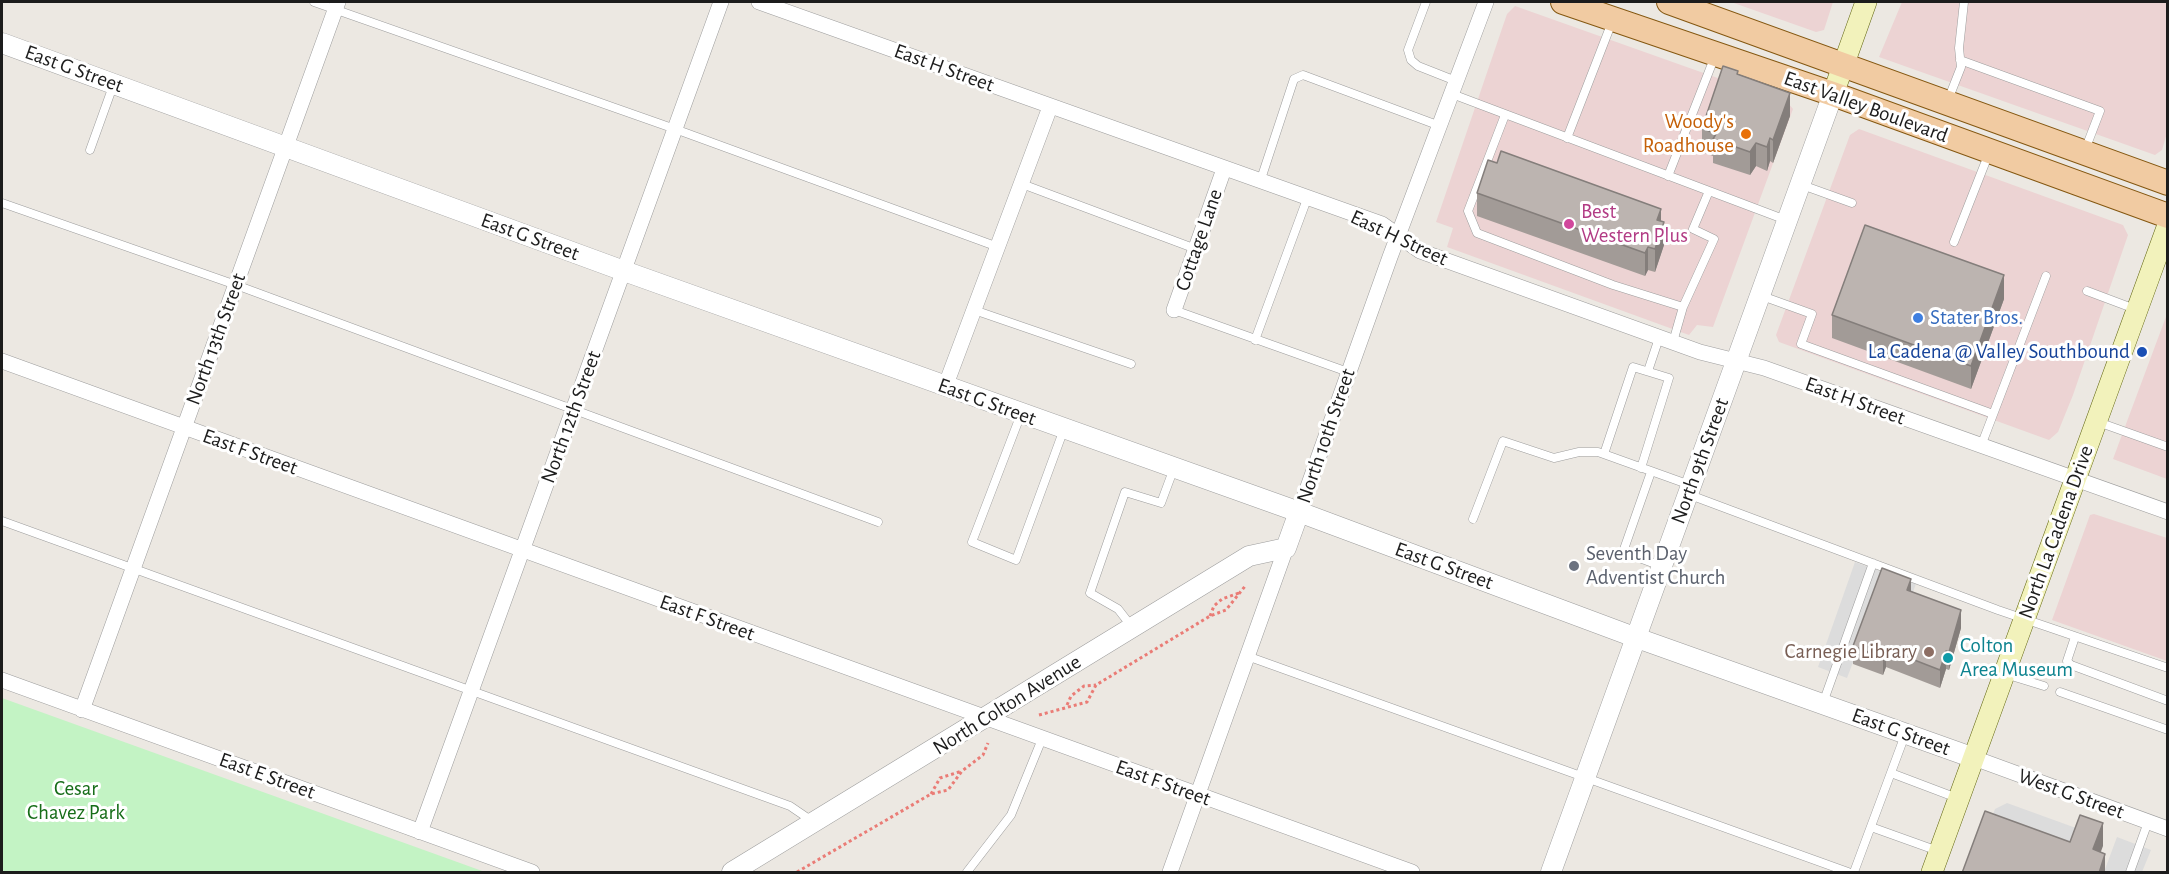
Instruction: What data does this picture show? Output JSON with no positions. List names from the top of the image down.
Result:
{
  "streets": {
    "main road": ["East Valley Boulevard", "North La Cadena Drive"],
    "street": [
      "East H Street",
      "East G Street",
      "Cottage Lane",
      "North 13th Street",
      "North 12th Street",
      "North 10th Street",
      "East F Street",
      "North 9th Street",
      "North Colton Avenue",
      "East E Street",
      "West G Street"
    ]
  },
  "crossings": [
    ["East H Street", "Cottage Lane"],
    ["East H Street", "North 10th Street"],
    ["East H Street", "North 9th Street"],
    ["East H Street", "North La Cadena Drive"],
    ["East G Street", "North 13th Street"],
    ["East G Street", "North 12th Street"],
    ["East G Street", "North 10th Street"],
    ["East G Street", "North 9th Street"],
    ["East G Street", "North La Cadena Drive"],
    ["East G Street", "West G Street"],
    ["East Valley Boulevard", "North 9th Street"],
    ["North 13th Street", "East F Street"],
    ["North 13th Street", "East E Street"],
    ["North 12th Street", "East F Street"],
    ["North 12th Street", "East E Street"],
    ["North 10th Street", "East F Street"],
    ["North 10th Street", "North Colton Avenue"],
    ["East F Street", "North Colton Avenue"],
    ["North La Cadena Drive", "West G Street"]
  ],
  "parks": ["Cesar Chavez Park"],
  "places": [
    "Woody's Roadhouse",
    "Best Western Plus",
    "Stater Bros.",
    "La Cadena @ Valley Southbound",
    "Seventh Day Adventist Church",
    "Carnegie Library",
    "Colton Area Museum"
  ]
}
